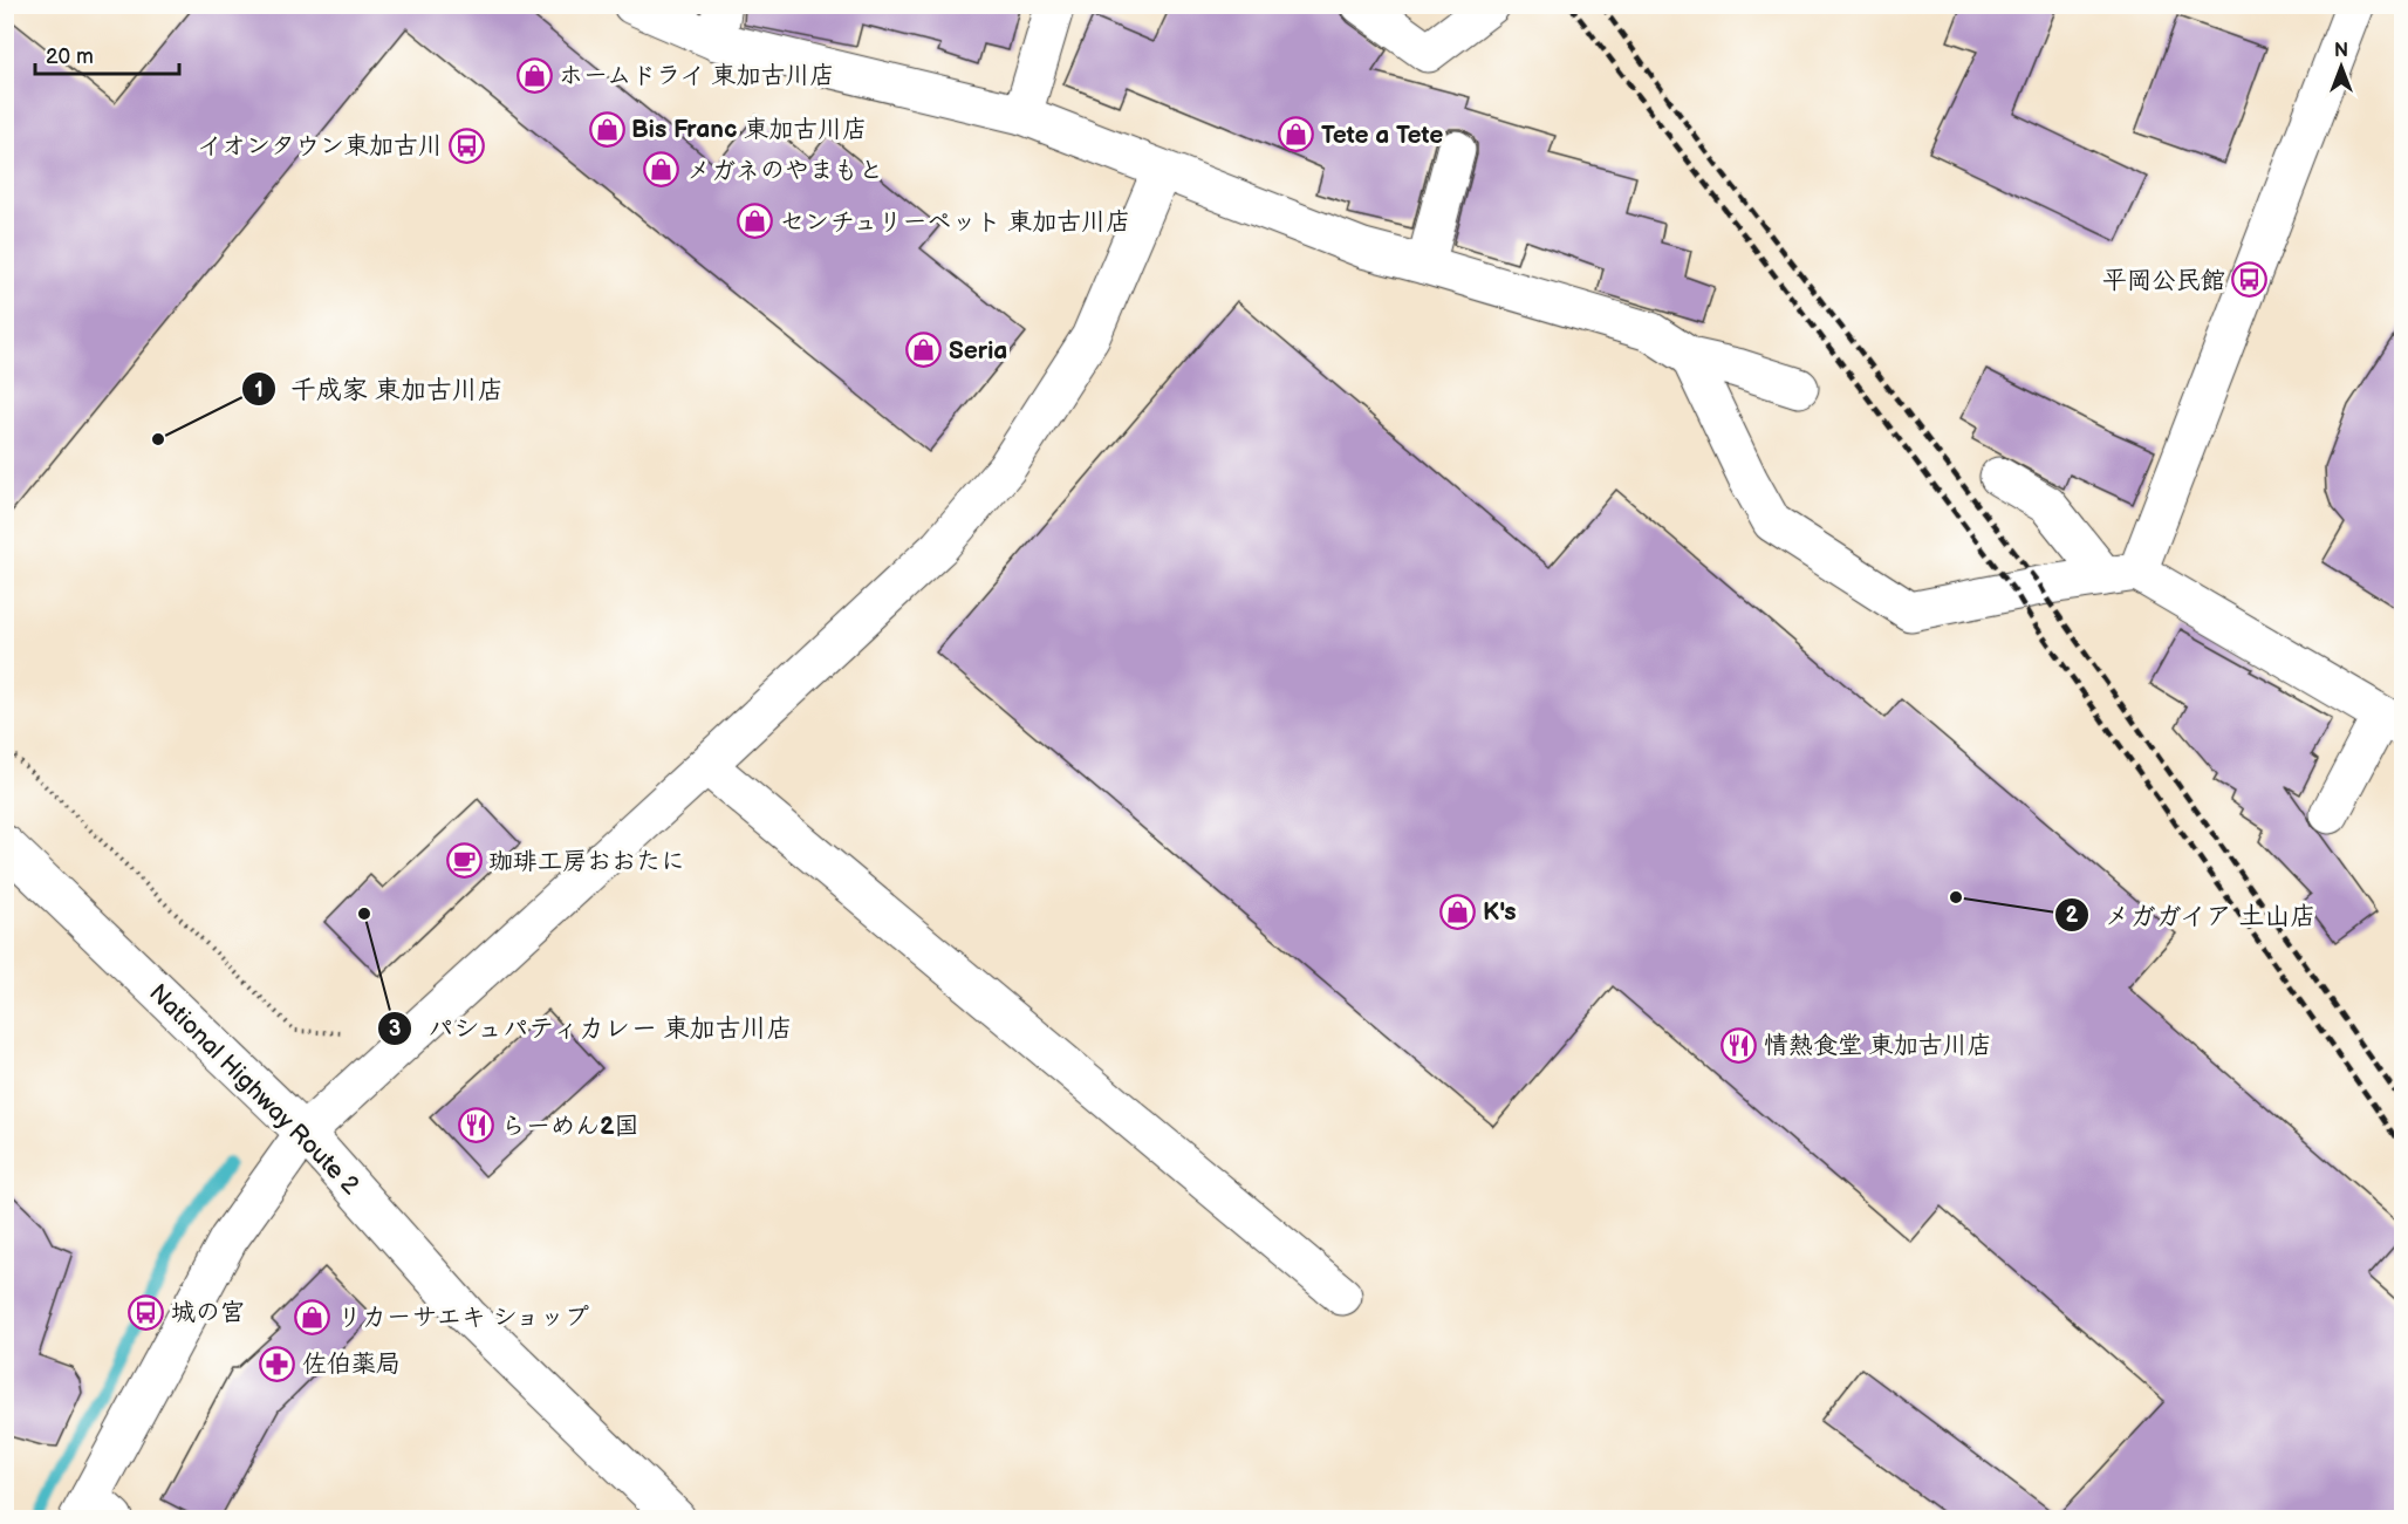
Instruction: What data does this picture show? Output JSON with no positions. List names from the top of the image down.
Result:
{
  "streets": {
    "main road": ["National Highway Route 2"]
  },
  "places": {
    "shop": [
      "ホームドライ 東加古川店",
      "Bis Franc 東加古川店",
      "Tete a Tete",
      "メガネのやまもと",
      "センチュリーペット 東加古川店",
      "Seria",
      "K's",
      "リカーサエキ ショップ"
    ],
    "bus stop": ["イオンタウン東加古川", "平岡公民館", "城の宮"],
    "other": ["千成家 東加古川店", "メガガイア 土山店", "パシュパティカレー 東加古川店"],
    "cafe": ["珈琲工房おおたに"],
    "restaurant": ["情熱食堂 東加古川店", "らーめん2国"],
    "pharmacy": ["佐伯薬局"]
  },
  "scale_bar": "20 m",
  "north": "top"
}
